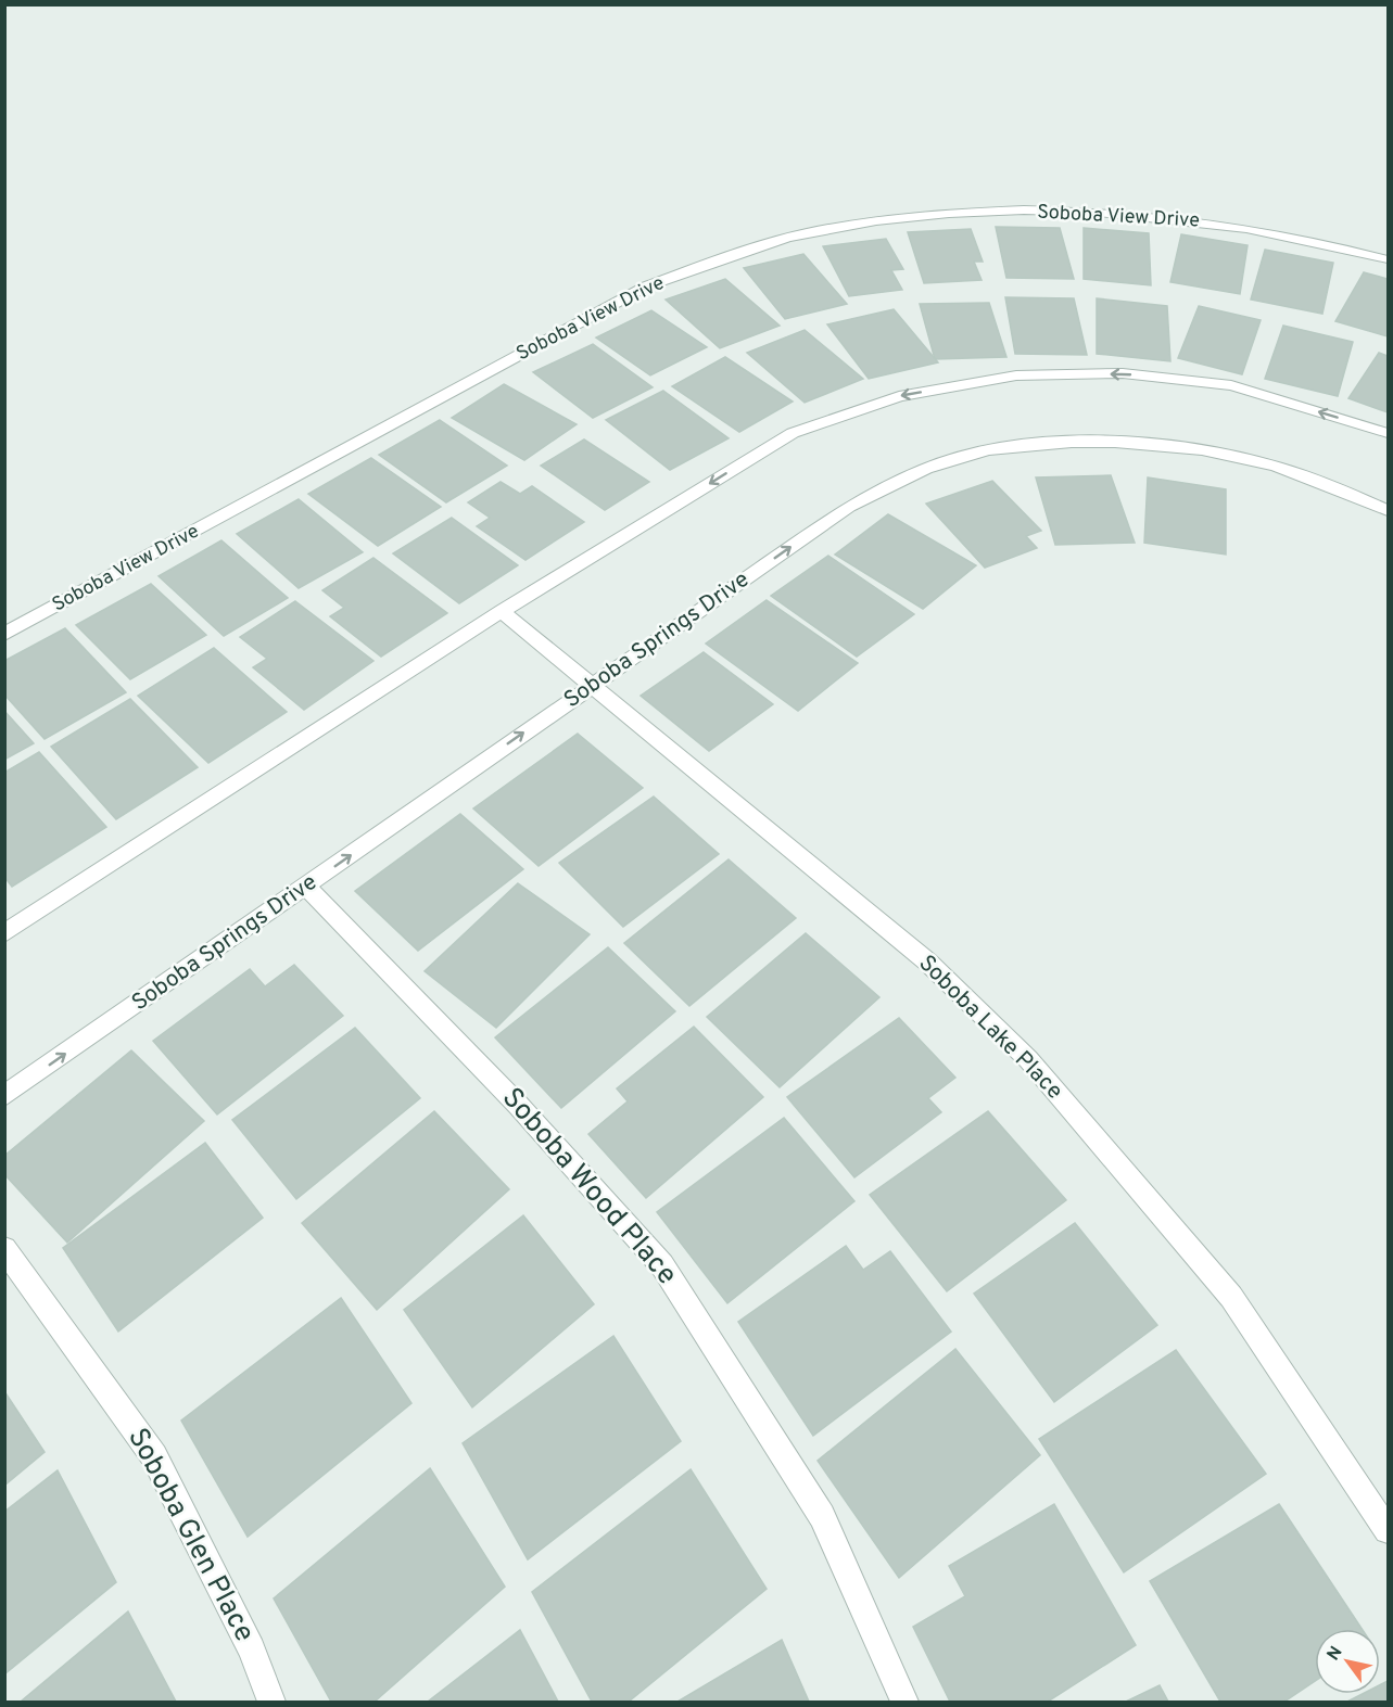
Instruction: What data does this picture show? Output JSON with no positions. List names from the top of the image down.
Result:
{
  "streets": {
    "street": [
      "Soboba View Drive",
      "Soboba Springs Drive",
      "Soboba Lake Place",
      "Soboba Wood Place",
      "Soboba Glen Place"
    ]
  },
  "crossings": [
    ["Soboba Springs Drive", "Soboba Lake Place"],
    ["Soboba Springs Drive", "Soboba Wood Place"]
  ],
  "north": "top left"
}
